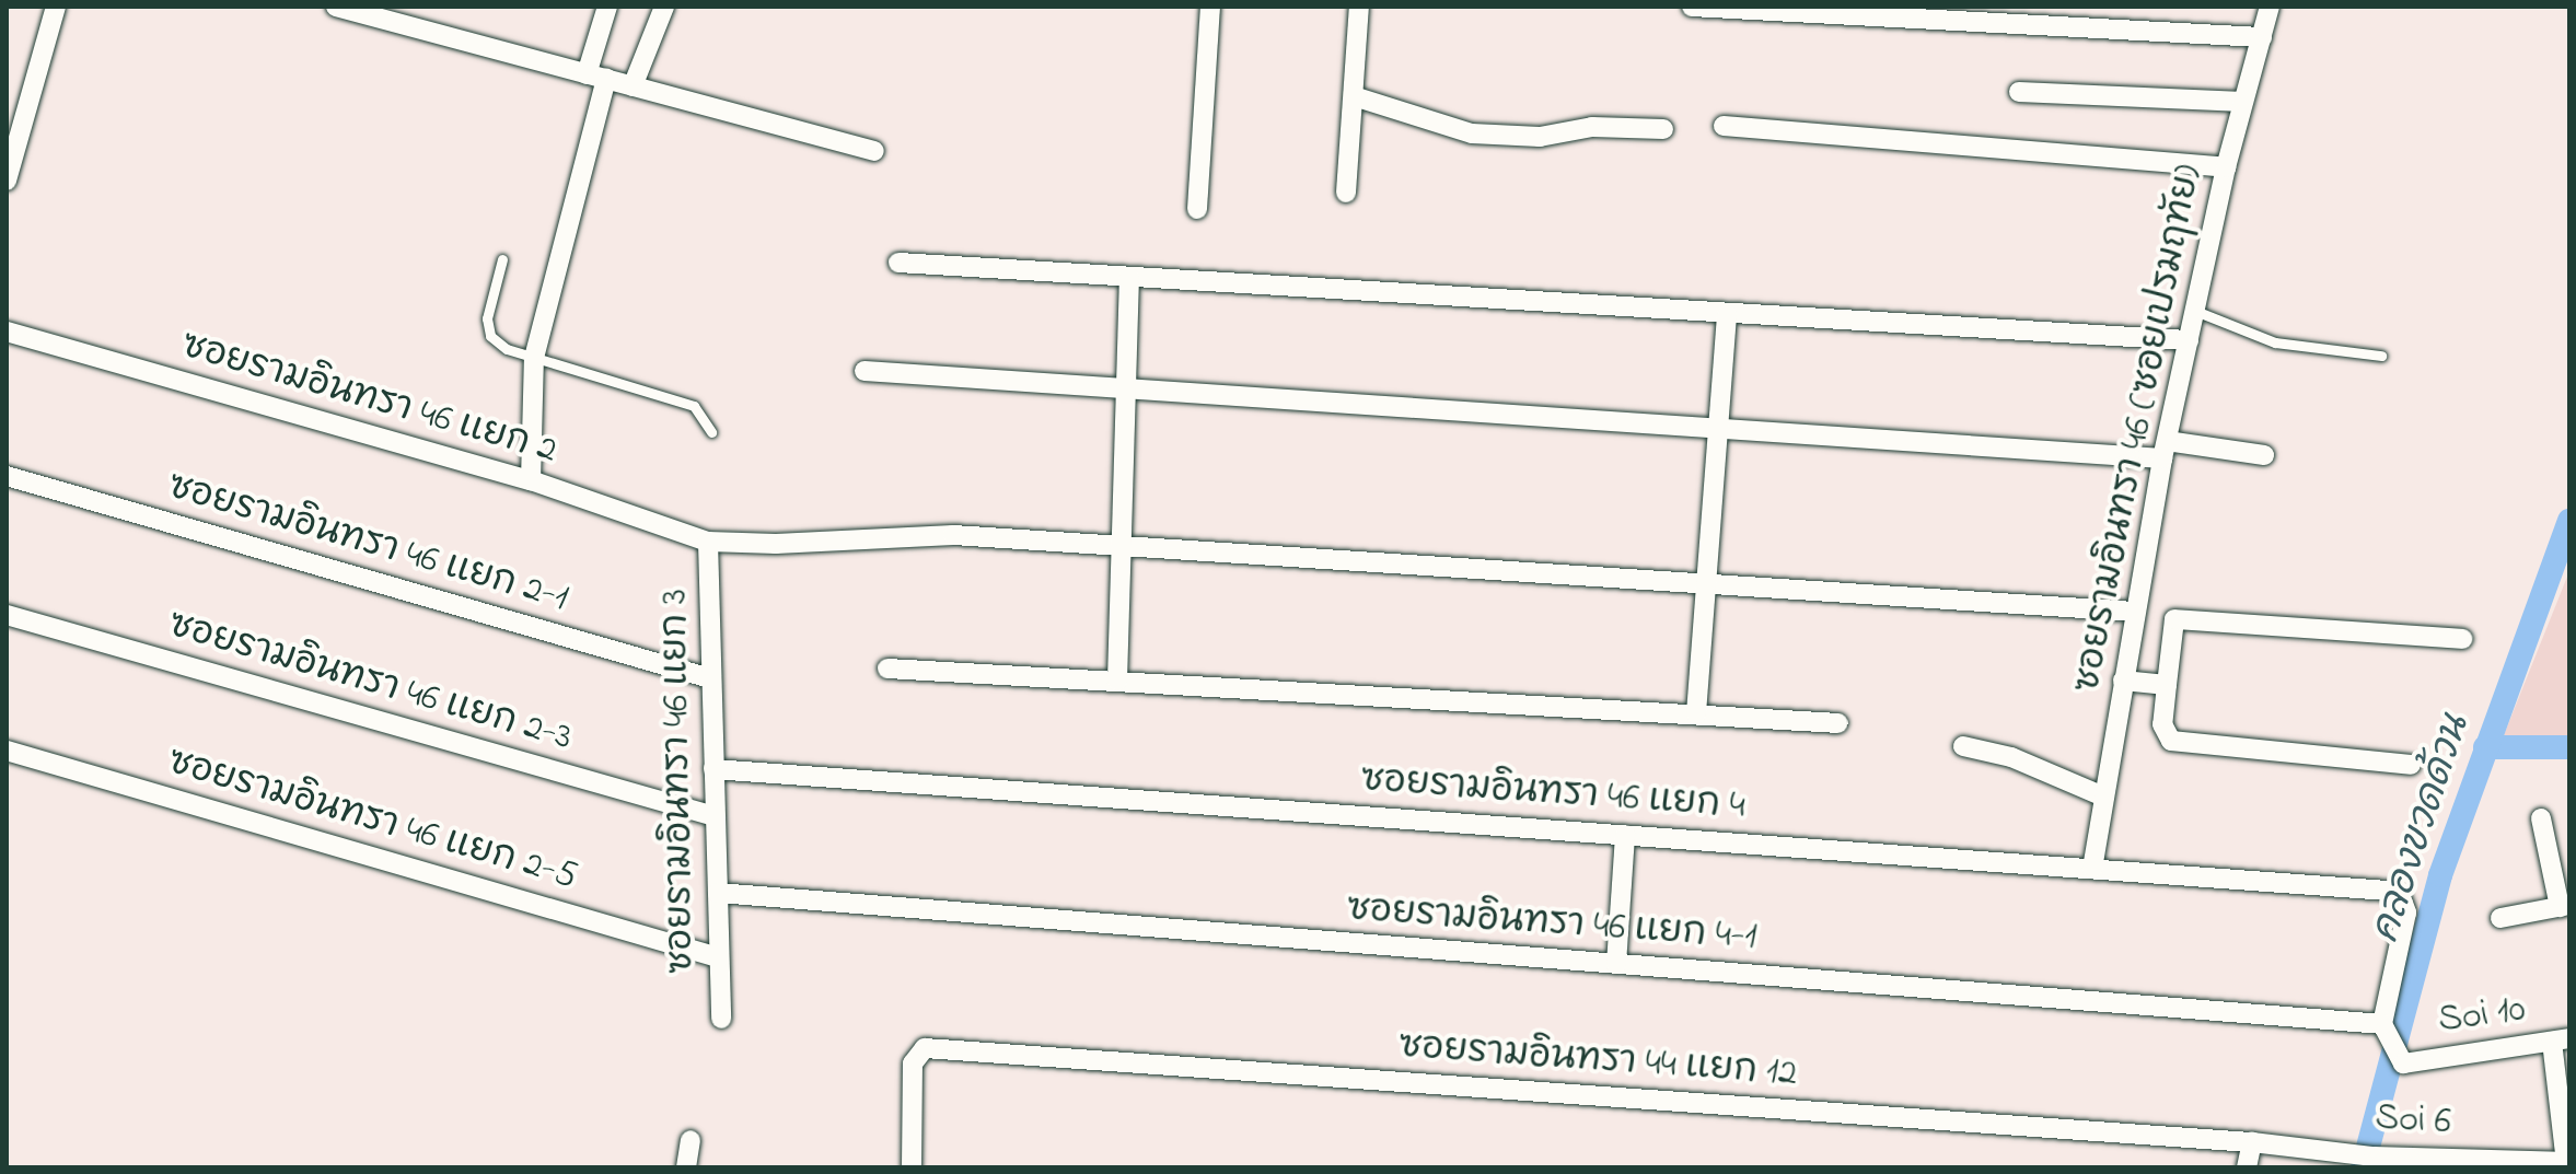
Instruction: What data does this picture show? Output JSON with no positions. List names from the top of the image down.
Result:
{
  "streets": {
    "street": [
      "ซอยรามอินทรา 46 แยก 2",
      "ซอยรามอินทรา 46 (ซอยเปรมฤทัย)",
      "ซอยรามอินทรา 46 แยก 2-1",
      "ซอยรามอินทรา 46 แยก 2-3",
      "ซอยรามอินทรา 46 แยก 3",
      "ซอยรามอินทรา 46 แยก 4",
      "ซอยรามอินทรา 46 แยก 2-5",
      "ซอยรามอินทรา 46 แยก 4-1",
      "Soi 10",
      "ซอยรามอินทรา 44 แยก 12",
      "Soi 6"
    ]
  },
  "crossings": [
    ["ซอยรามอินทรา 46 แยก 2", "ซอยรามอินทรา 46 (ซอยเปรมฤทัย)"],
    ["ซอยรามอินทรา 46 แยก 2", "ซอยรามอินทรา 46 แยก 3"],
    ["ซอยรามอินทรา 46 (ซอยเปรมฤทัย)", "ซอยรามอินทรา 46 แยก 4"],
    ["ซอยรามอินทรา 46 แยก 2-1", "ซอยรามอินทรา 46 แยก 3"],
    ["ซอยรามอินทรา 46 แยก 2-3", "ซอยรามอินทรา 46 แยก 3"],
    ["ซอยรามอินทรา 46 แยก 3", "ซอยรามอินทรา 46 แยก 4"],
    ["ซอยรามอินทรา 46 แยก 3", "ซอยรามอินทรา 46 แยก 2-5"],
    ["ซอยรามอินทรา 46 แยก 3", "ซอยรามอินทรา 46 แยก 4-1"],
    ["ซอยรามอินทรา 46 แยก 4", "ซอยรามอินทรา 46 แยก 4-1"],
    ["ซอยรามอินทรา 46 แยก 4", "Soi 10"],
    ["ซอยรามอินทรา 46 แยก 4-1", "Soi 10"],
    ["ซอยรามอินทรา 44 แยก 12", "Soi 6"]
  ],
  "water": ["คลองขวดด้วน"]
}
